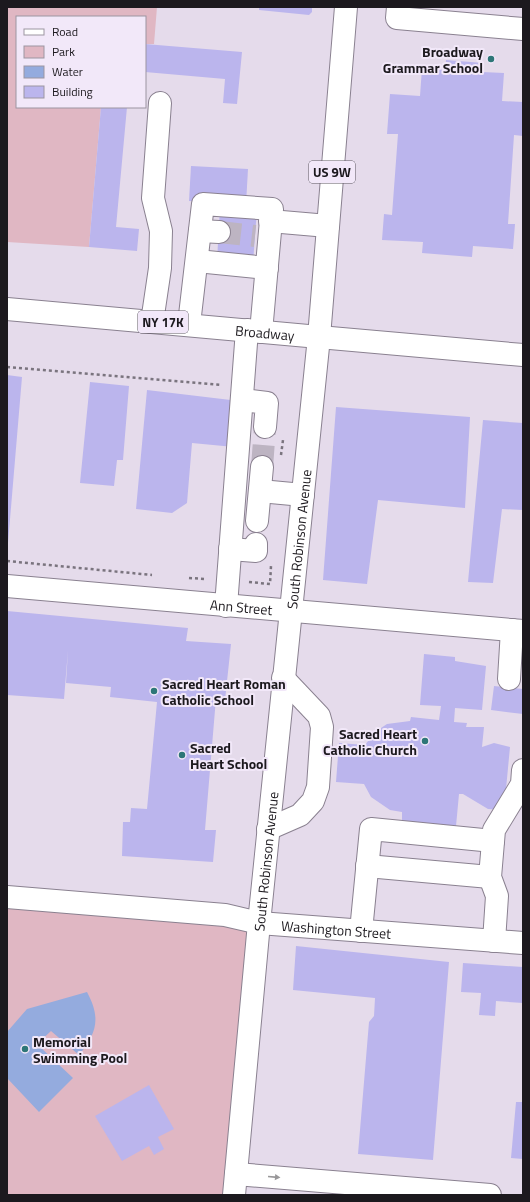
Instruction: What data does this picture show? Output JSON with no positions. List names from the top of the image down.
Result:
{
  "streets": {
    "main road": [
      "US 9W",
      "NY 17K",
      "Broadway",
      "South Robinson Avenue",
      "Ann Street",
      "Washington Street"
    ]
  },
  "crossings": [
    ["US 9W", "Broadway"],
    ["US 9W", "South Robinson Avenue"],
    ["Broadway", "South Robinson Avenue"],
    ["South Robinson Avenue", "Ann Street"],
    ["South Robinson Avenue", "Washington Street"]
  ],
  "places": [
    "Broadway Grammar School",
    "Sacred Heart Roman Catholic School",
    "Sacred Heart Catholic Church",
    "Sacred Heart School",
    "Memorial Swimming Pool"
  ],
  "legend": [
    "Road",
    "Park",
    "Water",
    "Building"
  ]
}
